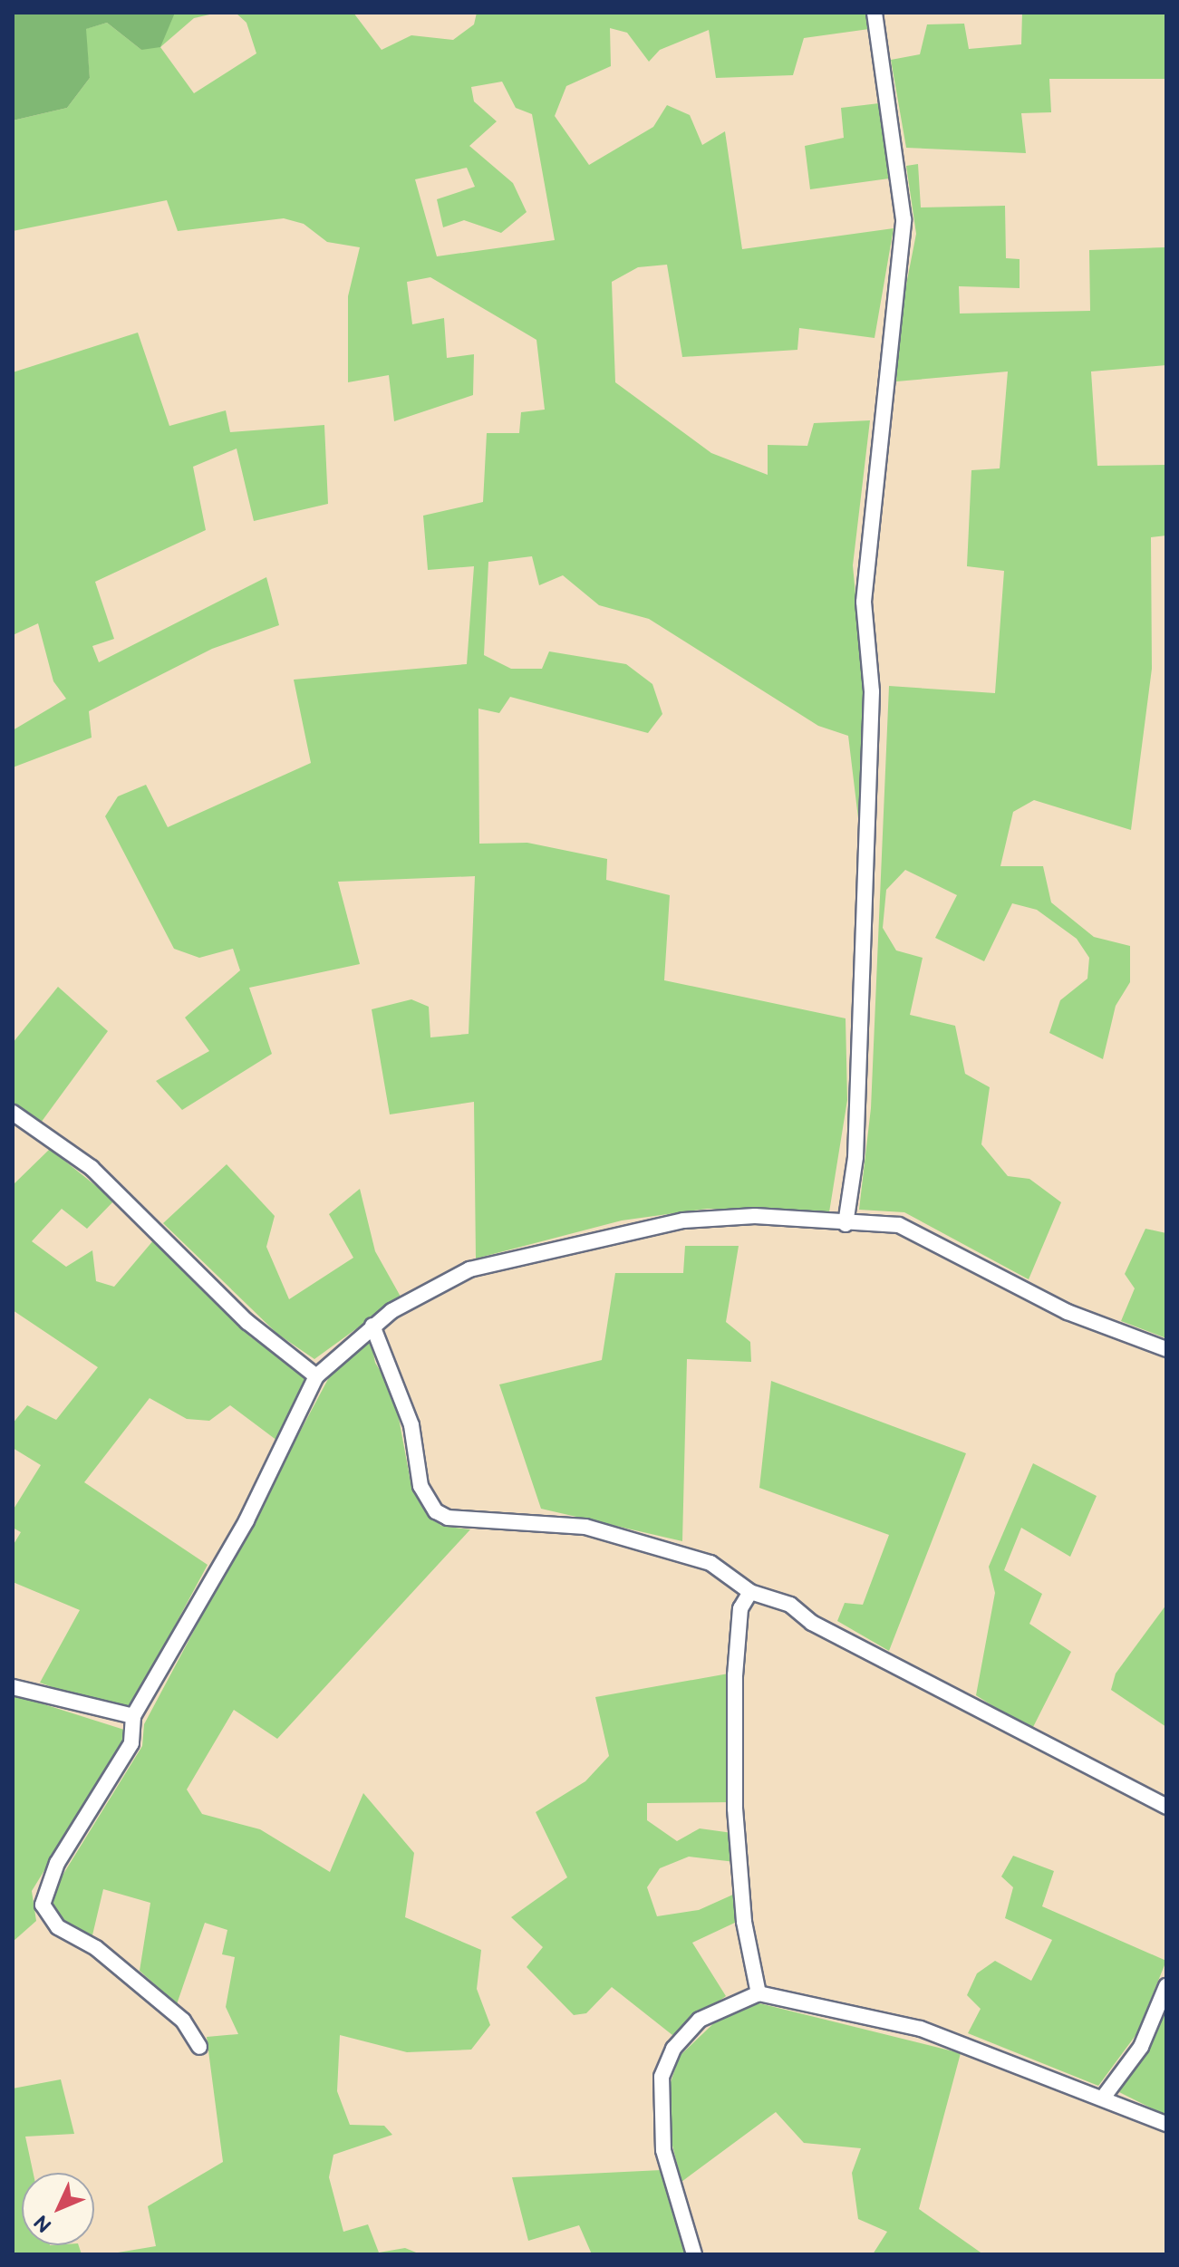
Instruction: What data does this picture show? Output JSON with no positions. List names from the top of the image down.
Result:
{
  "north": "bottom left"
}
